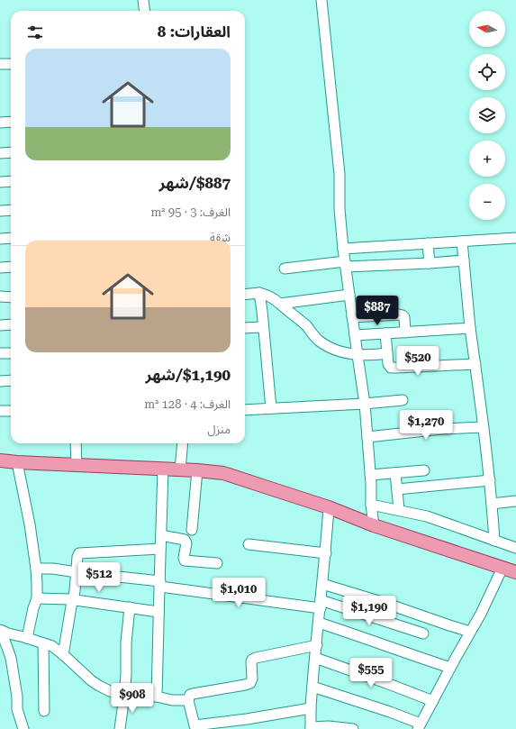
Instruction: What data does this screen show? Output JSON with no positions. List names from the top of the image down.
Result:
{
  "north": "left",
  "page": {
    "map_buttons": ["+", "−"],
    "heading": "العقارات: 8",
    "list": [
      {
        "name": "$887/شهر",
        "note": "الغرف: 3 · 95 m² · شقة"
      },
      {
        "name": "$1,190/شهر",
        "note": "الغرف: 4 · 128 m² · منزل"
      }
    ],
    "price": [
      "$887",
      "$520",
      "$1,270",
      "$512",
      "$1,010",
      "$1,190",
      "$555",
      "$908"
    ]
  }
}
